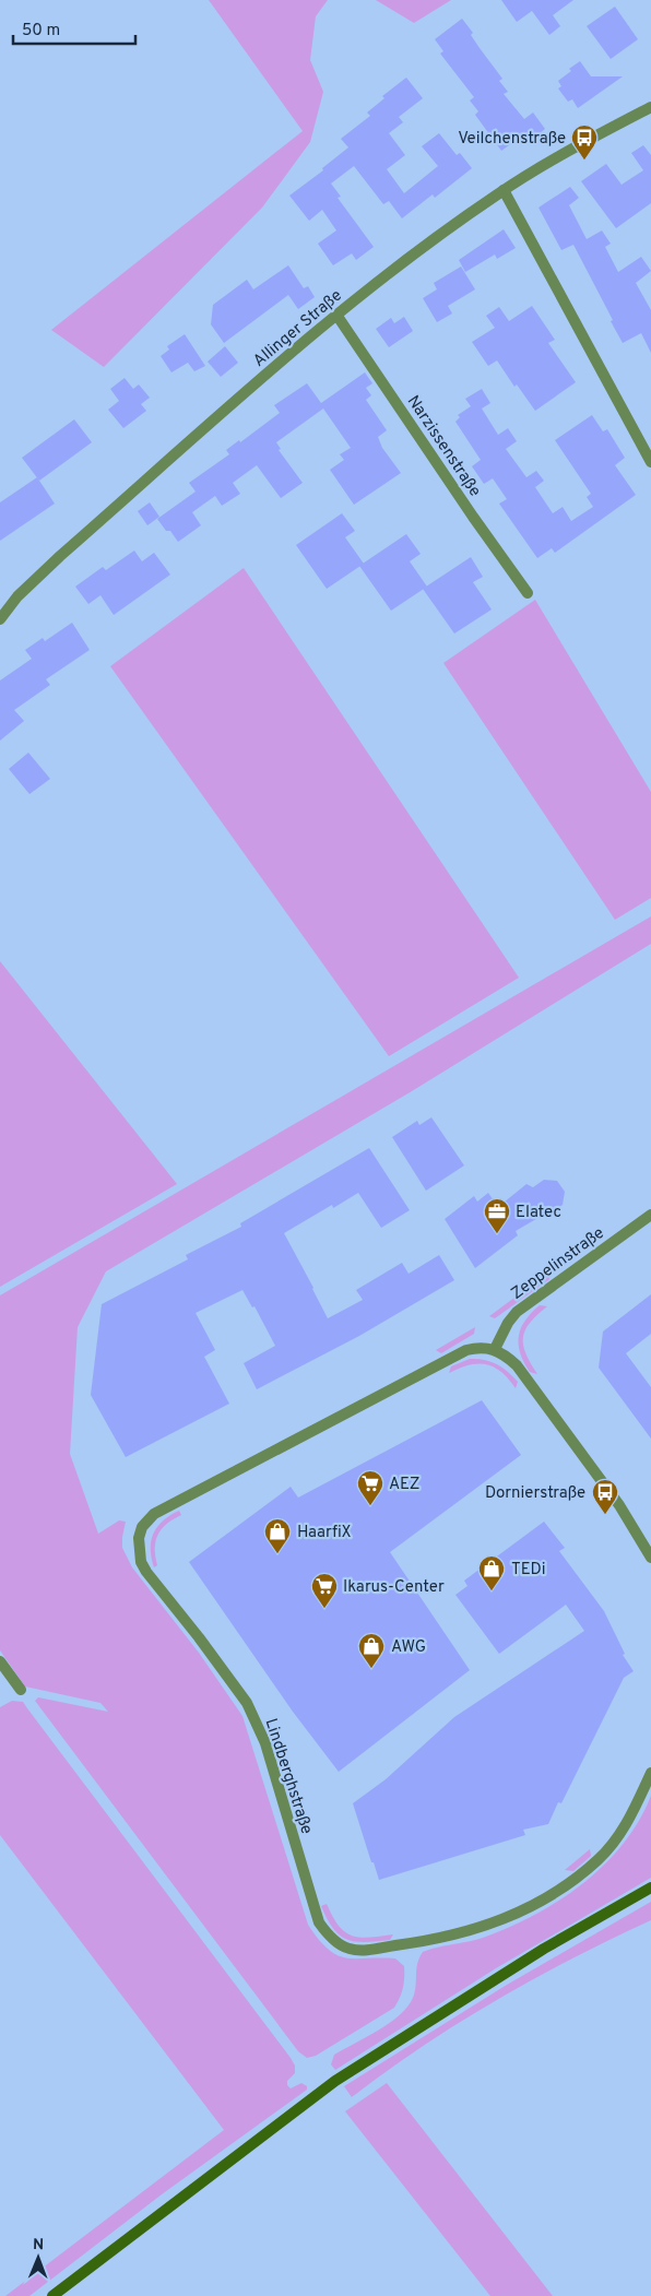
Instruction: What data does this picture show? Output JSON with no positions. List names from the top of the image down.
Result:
{
  "streets": {
    "street": [
      "Allinger Straße",
      "Narzissenstraße",
      "Zeppelinstraße",
      "Lindberghstraße"
    ]
  },
  "crossings": [
    ["Allinger Straße", "Narzissenstraße"],
    ["Zeppelinstraße", "Lindberghstraße"]
  ],
  "places": {
    "bus stop": ["Veilchenstraße", "Dornierstraße"],
    "office": ["Elatec"],
    "supermarket": ["AEZ", "Ikarus-Center"],
    "shop": ["HaarfiX", "TEDi", "AWG"]
  },
  "scale_bar": "50 m",
  "north": "top"
}
